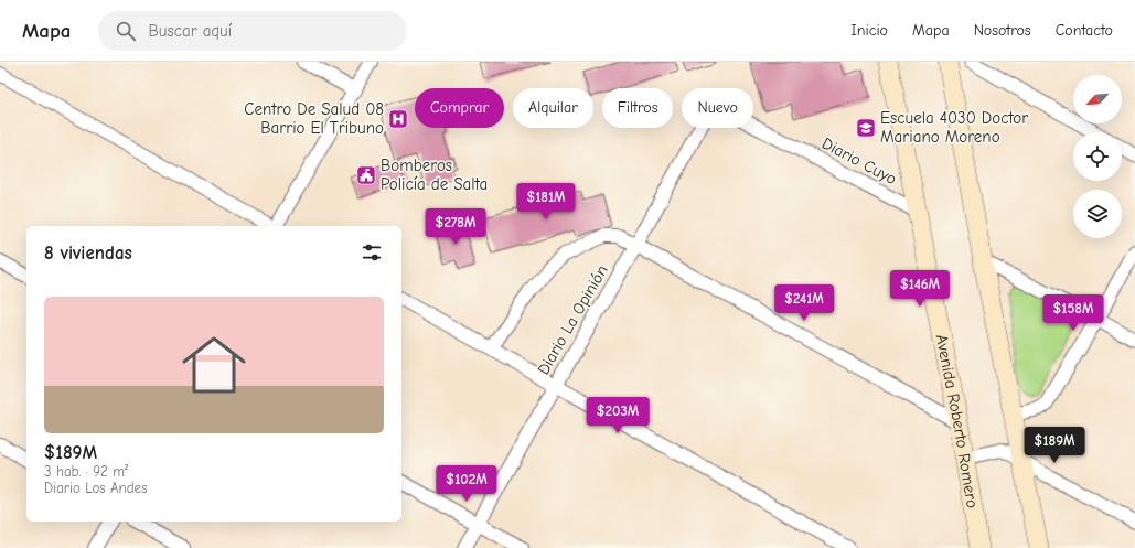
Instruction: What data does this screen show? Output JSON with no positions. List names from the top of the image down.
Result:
{
  "streets": {
    "main road": ["Avenida Roberto Romero"],
    "street": ["Diario Cuyo", "Diario La Opinión"]
  },
  "crossings": [
    ["Diario Cuyo", "Avenida Roberto Romero"]
  ],
  "places": {
    "hospital": ["Centro De Salud 08 Barrio El Tribuno"],
    "school or university": ["Escuela 4030 Doctor Mariano Moreno"],
    "public building": ["Bomberos Policía de Salta"]
  },
  "north": "bottom left",
  "page": {
    "header": "Mapa",
    "search": "Buscar aquí",
    "nav": [
      "Inicio",
      "Mapa",
      "Nosotros",
      "Contacto"
    ],
    "chip": [
      "Comprar",
      "Alquilar",
      "Filtros",
      "Nuevo"
    ],
    "price": [
      "$181M",
      "$278M",
      "$146M",
      "$241M",
      "$158M",
      "$203M",
      "$189M",
      "$102M"
    ],
    "heading": "8 viviendas",
    "list": [
      {
        "name": "$189M",
        "note": "3 hab. · 92 m² · Diario Los Andes"
      }
    ]
  }
}
